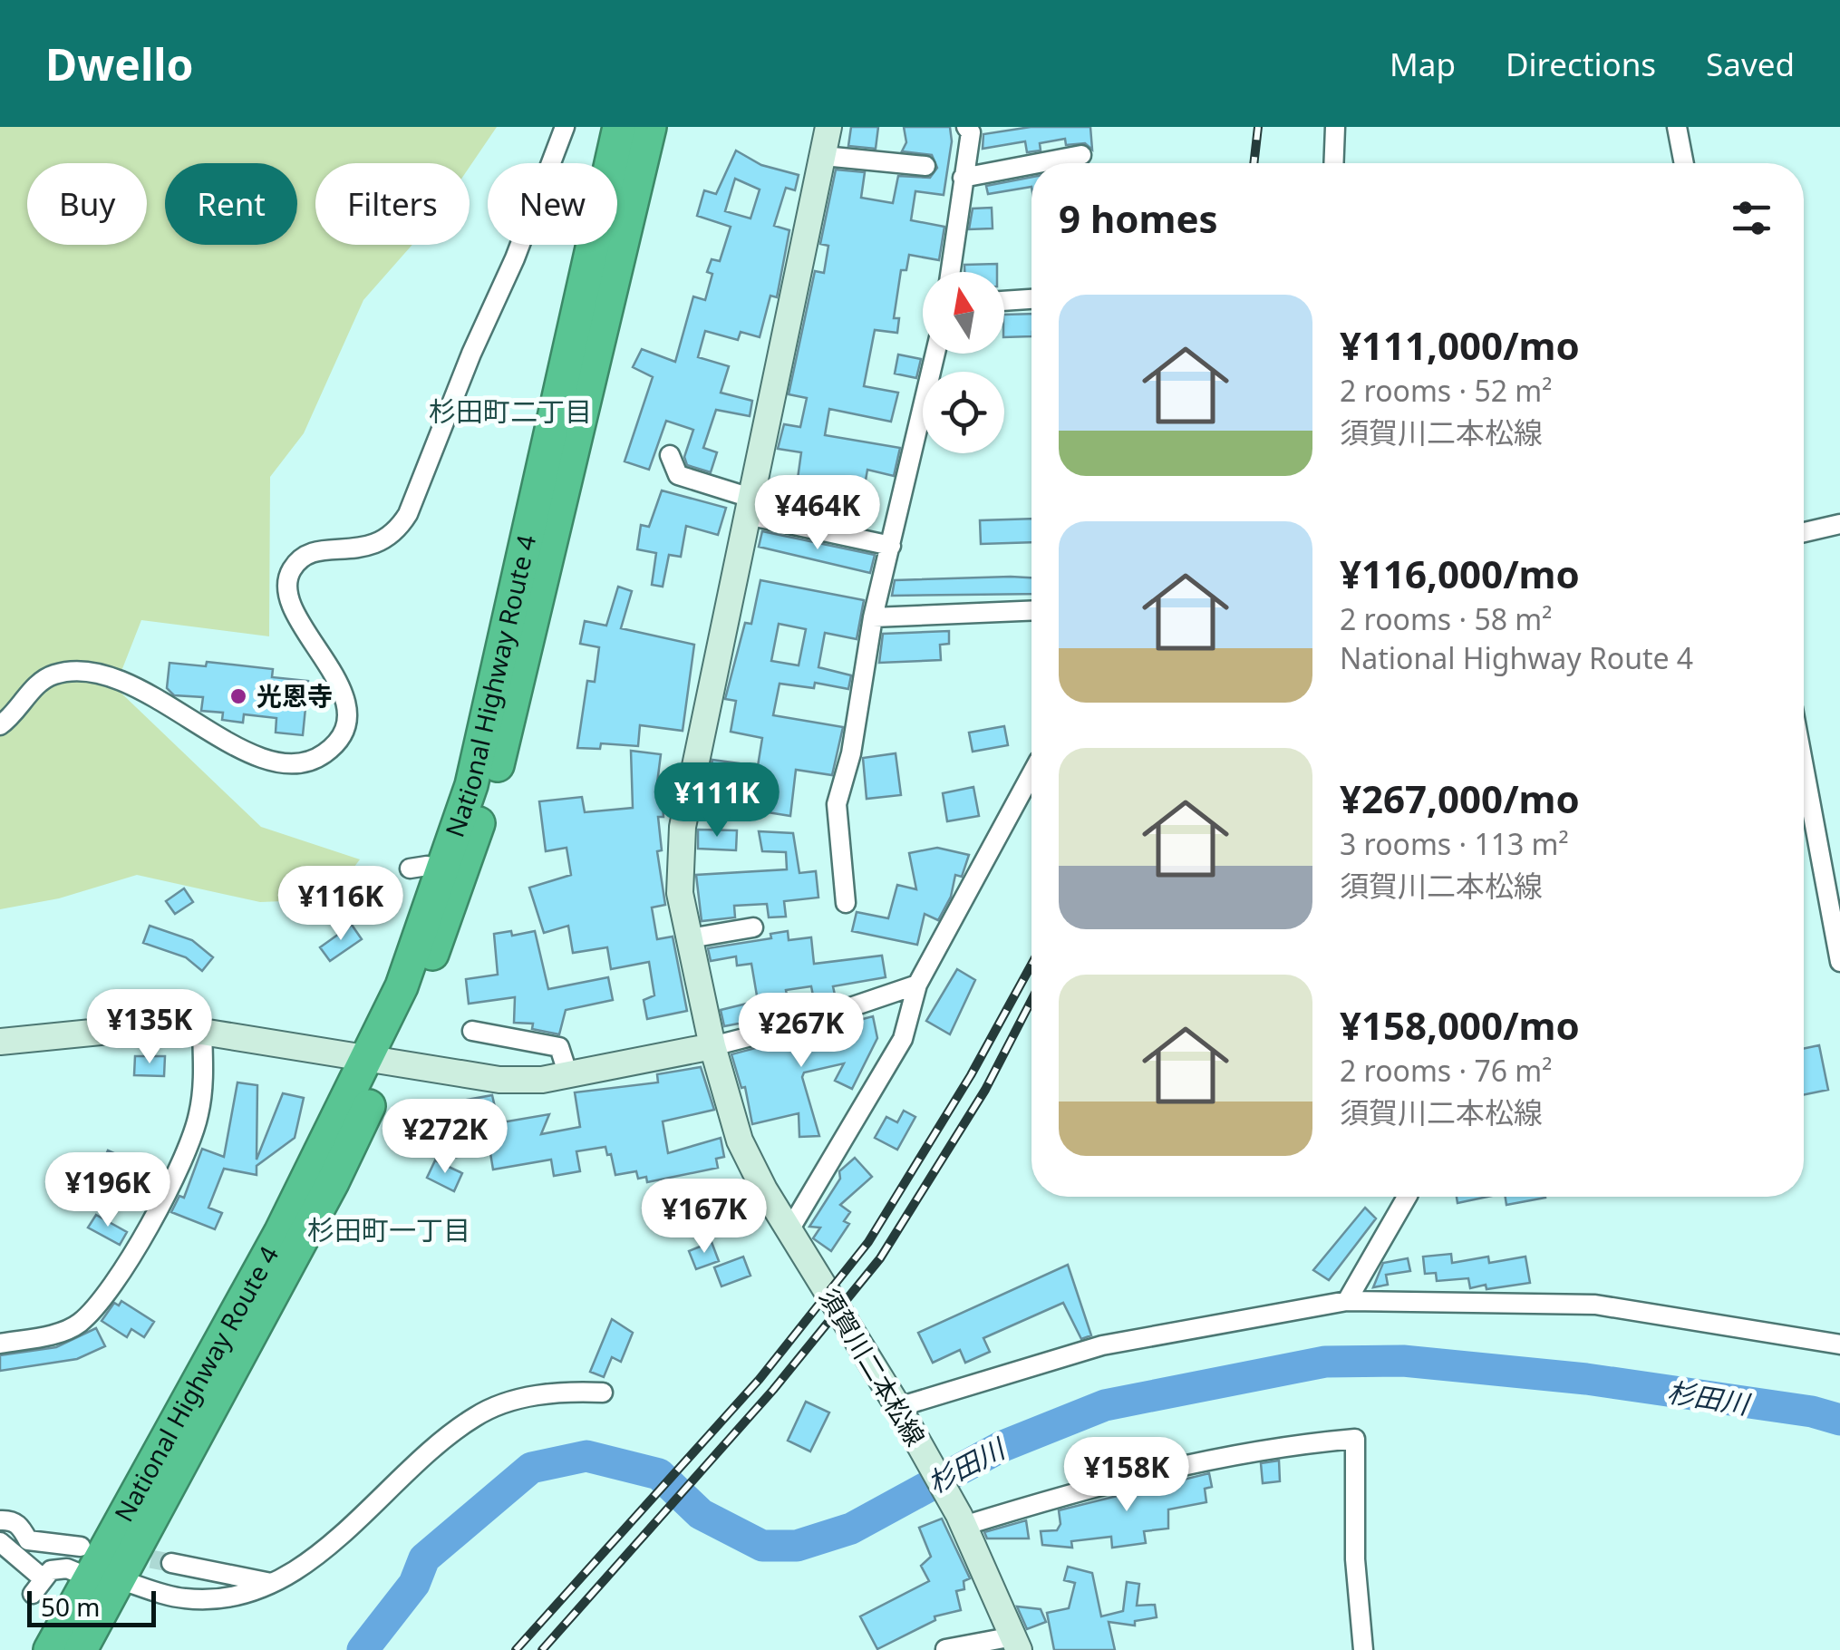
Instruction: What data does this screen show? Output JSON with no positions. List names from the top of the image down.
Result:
{
  "streets": {
    "highway": ["National Highway Route 4"],
    "main road": ["須賀川二本松線"]
  },
  "districts": ["杉田町二丁目", "杉田町一丁目"],
  "water": ["杉田川"],
  "places": ["光恩寺"],
  "scale_bar": "50 m",
  "north": "top",
  "page": {
    "header": "Dwello",
    "nav": ["Map", "Directions", "Saved"],
    "chip": [
      "Buy",
      "Rent",
      "Filters",
      "New"
    ],
    "heading": "9 homes",
    "list": [
      {
        "name": "¥111,000/mo",
        "note": "2 rooms · 52 m² · 須賀川二本松線"
      },
      {
        "name": "¥116,000/mo",
        "note": "2 rooms · 58 m² · National Highway Route 4"
      },
      {
        "name": "¥267,000/mo",
        "note": "3 rooms · 113 m² · 須賀川二本松線"
      },
      {
        "name": "¥158,000/mo",
        "note": "2 rooms · 76 m² · 須賀川二本松線"
      }
    ],
    "price": [
      "¥464K",
      "¥111K",
      "¥116K",
      "¥135K",
      "¥267K",
      "¥272K",
      "¥196K",
      "¥167K",
      "¥158K"
    ],
    "scale": "50 m"
  }
}
